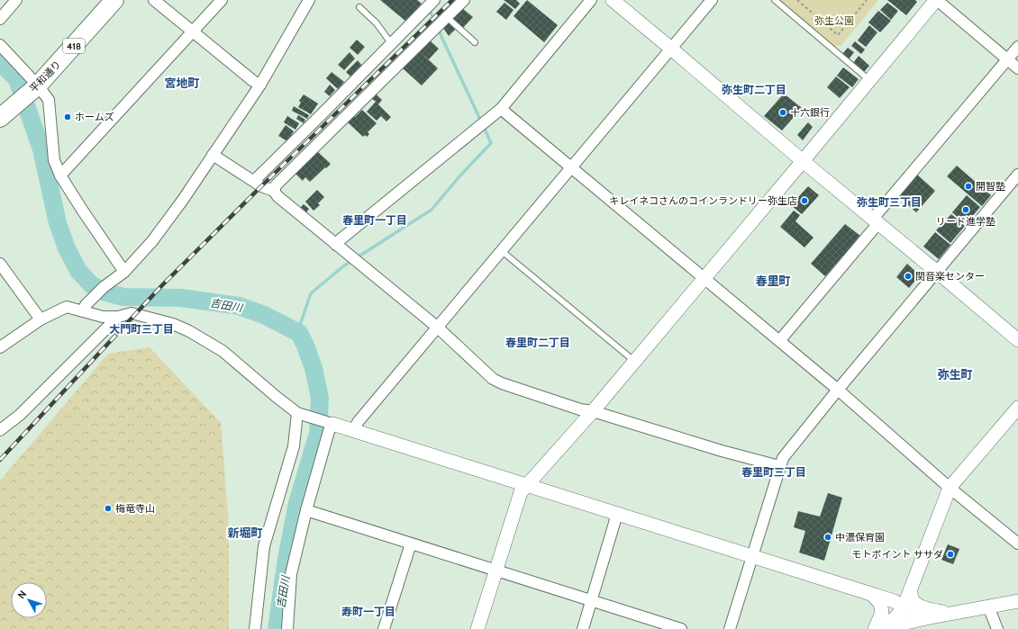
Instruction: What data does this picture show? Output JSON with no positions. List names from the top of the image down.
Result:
{
  "streets": {
    "highway": ["418", "平和通り"]
  },
  "districts": [
    "宮地町",
    "弥生町二丁目",
    "弥生町三丁目",
    "春里町一丁目",
    "春里町",
    "大門町三丁目",
    "春里町二丁目",
    "弥生町",
    "春里町三丁目",
    "新堀町",
    "寿町一丁目"
  ],
  "water": ["吉田川"],
  "parks": ["弥生公園"],
  "places": [
    "十六銀行",
    "ホームズ",
    "開智塾",
    "キレイネコさんのコインランドリー弥生店",
    "リード進学塾",
    "関音楽センター",
    "梅竜寺山",
    "中濃保育園",
    "モトポイント ササダ"
  ],
  "north": "top left"
}
